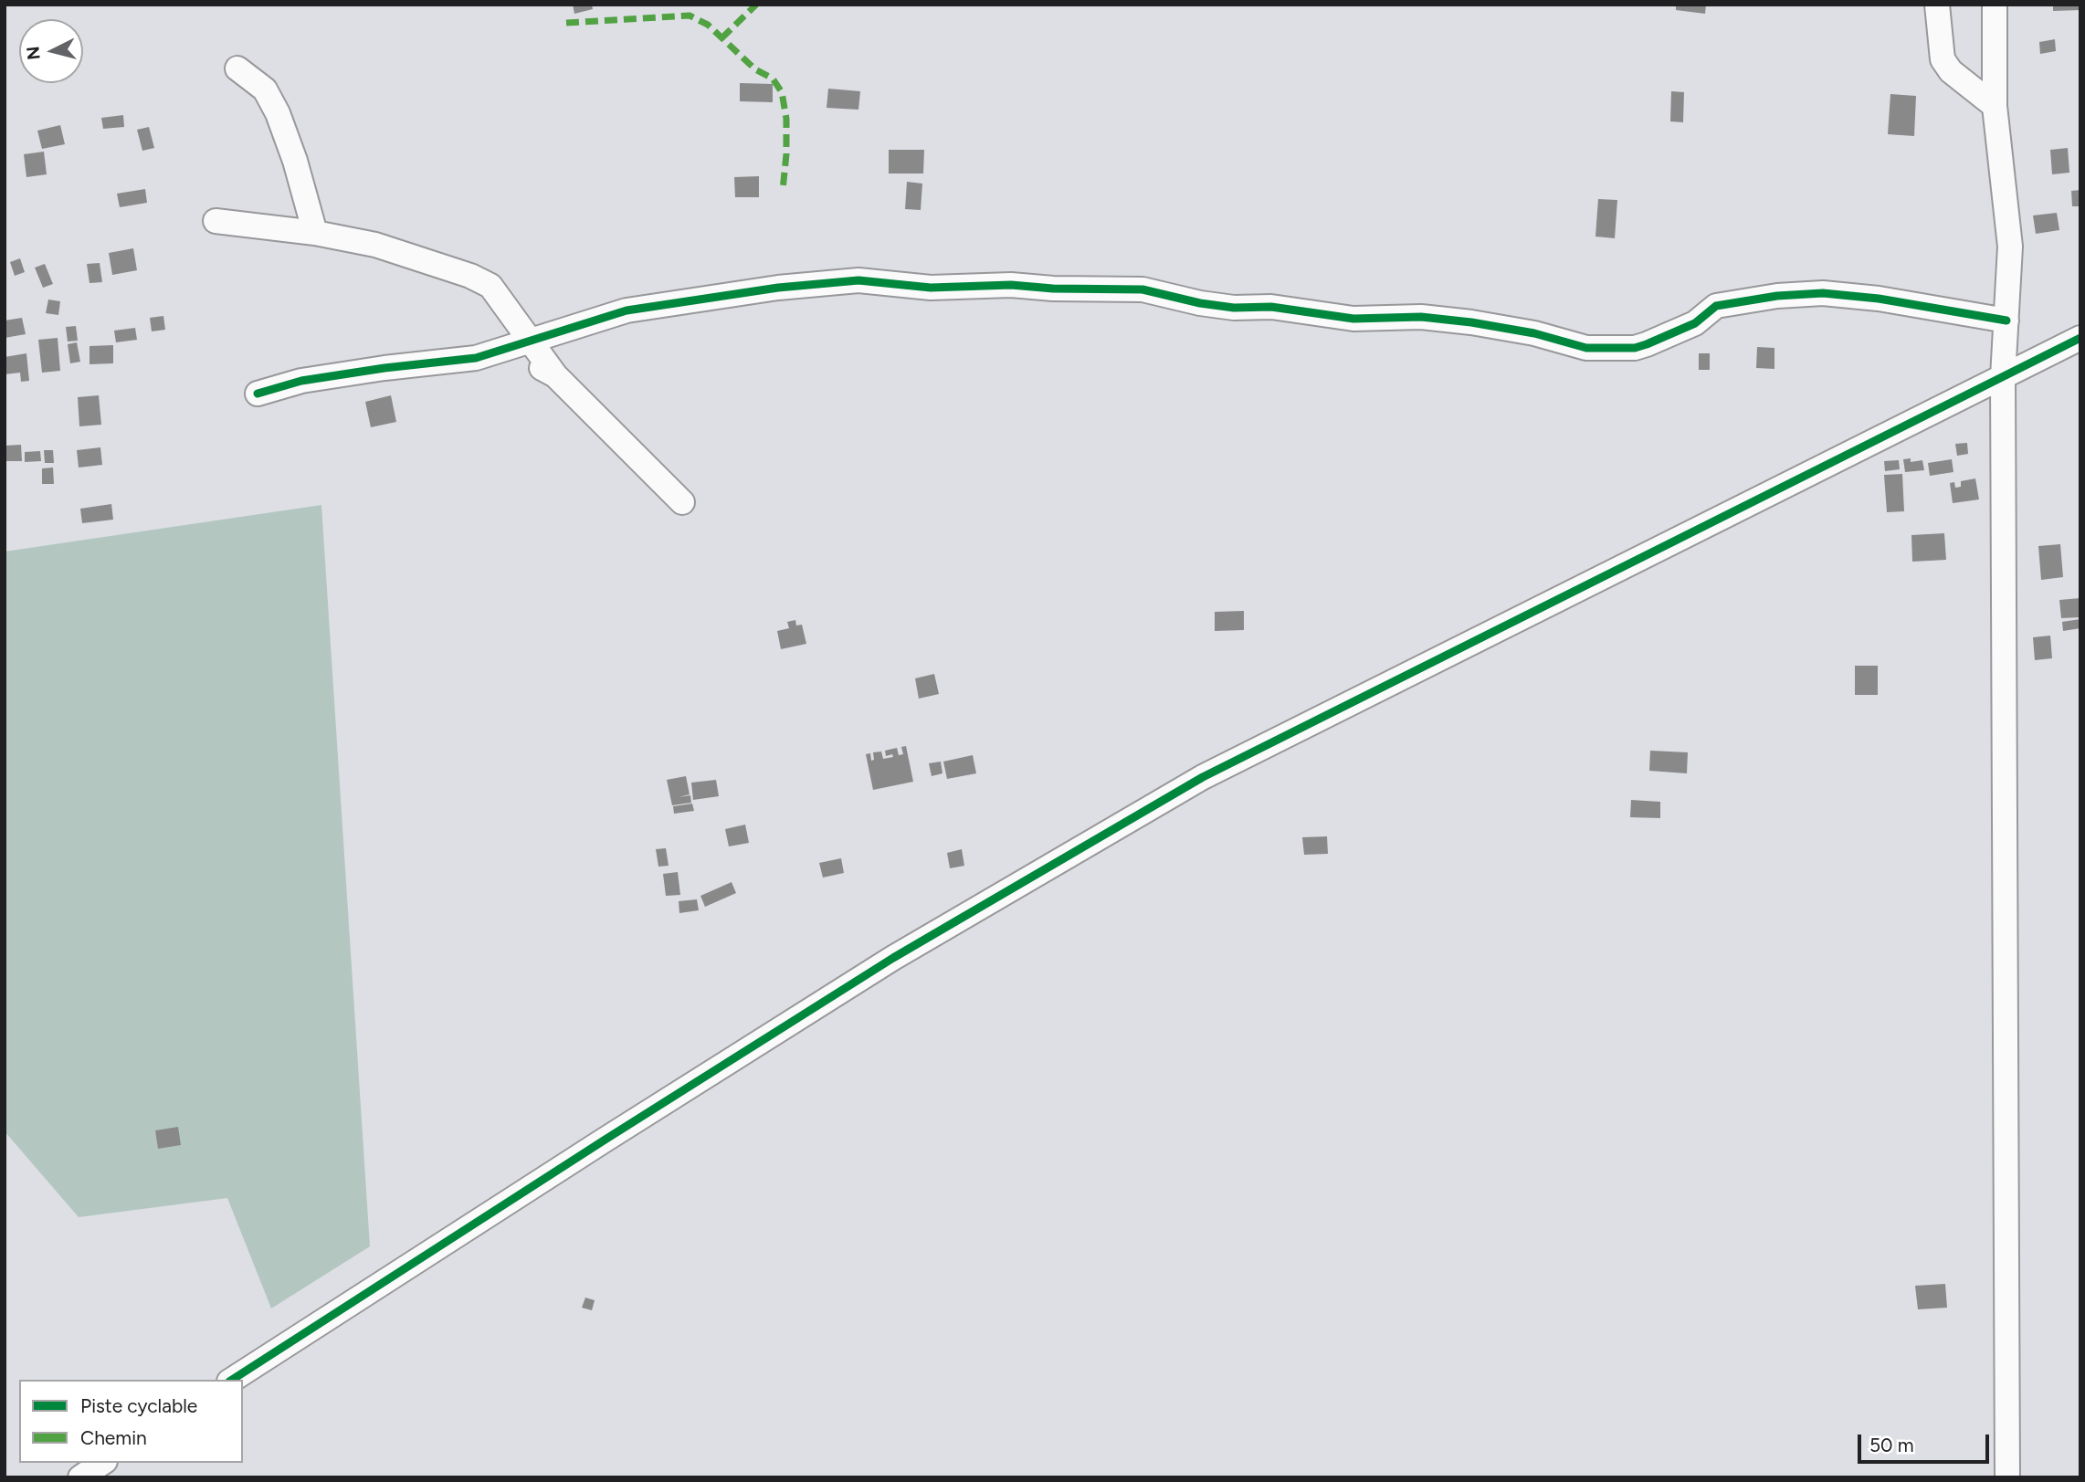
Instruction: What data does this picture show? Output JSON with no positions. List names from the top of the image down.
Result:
{
  "legend": ["Piste cyclable", "Chemin"],
  "scale_bar": "50 m",
  "north": "left"
}
